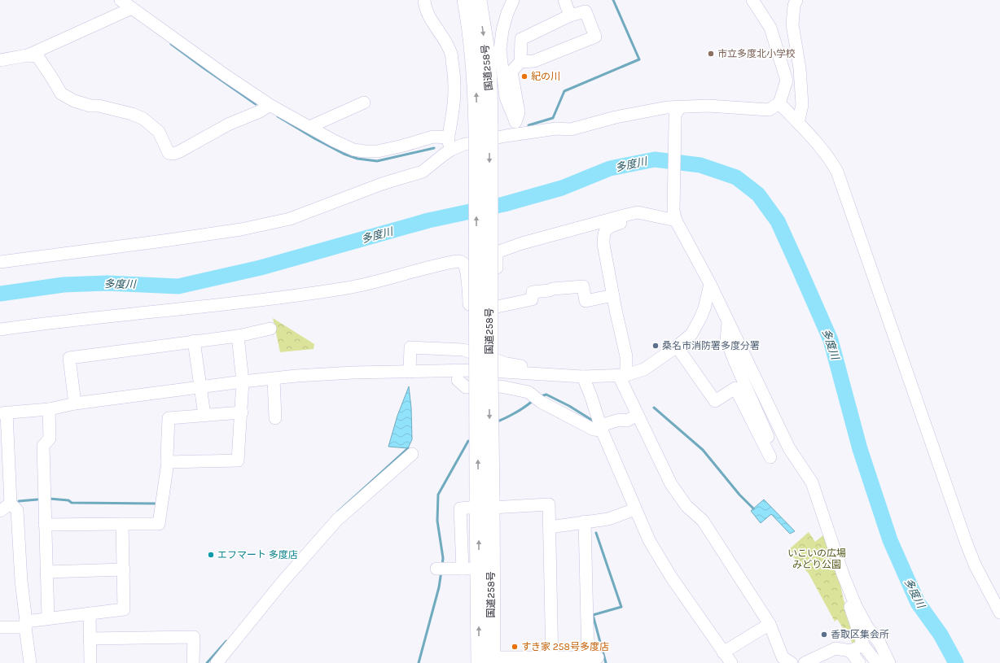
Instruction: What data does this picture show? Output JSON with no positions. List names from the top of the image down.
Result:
{
  "streets": {
    "highway": ["国道258号"]
  },
  "water": ["多度川"],
  "parks": ["いこいの広場 みどり公園"],
  "places": [
    "市立多度北小学校",
    "紀の川",
    "桑名市消防署多度分署",
    "エフマート 多度店",
    "香取区集会所",
    "すき家 258号多度店"
  ]
}
